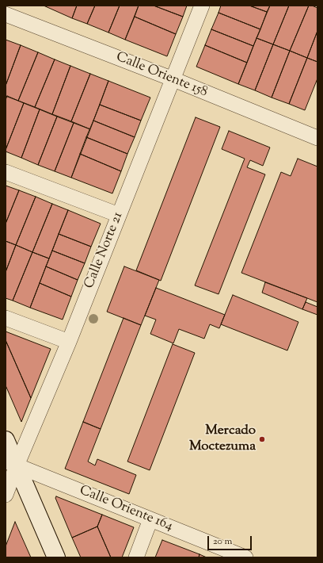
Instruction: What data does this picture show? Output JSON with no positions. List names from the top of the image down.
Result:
{
  "streets": {
    "street": ["Calle Oriente 158", "Calle Norte 21", "Calle Oriente 164"]
  },
  "crossings": [
    ["Calle Oriente 158", "Calle Norte 21"],
    ["Calle Norte 21", "Calle Oriente 164"]
  ],
  "places": ["Mercado Moctezuma"],
  "scale_bar": "20 m"
}
